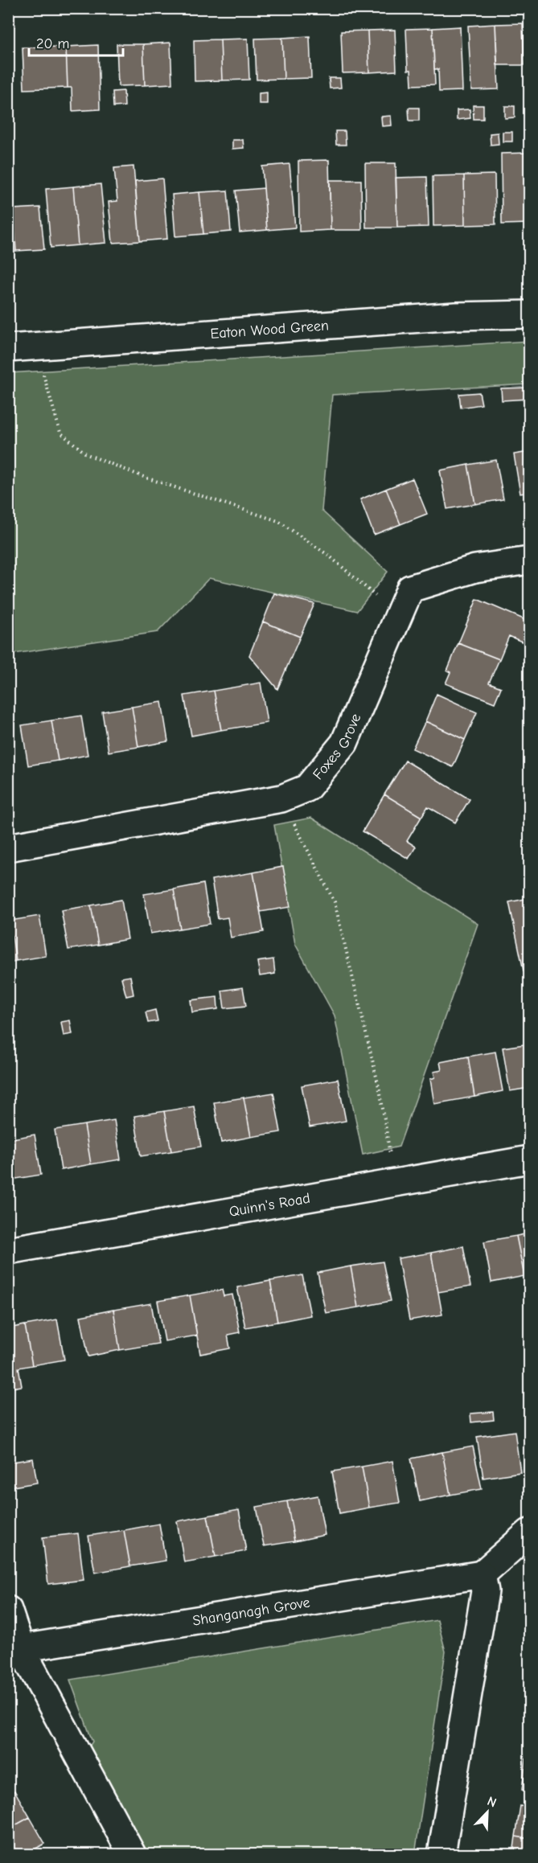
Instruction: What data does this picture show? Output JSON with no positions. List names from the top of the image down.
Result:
{
  "streets": {
    "street": [
      "Eaton Wood Green",
      "Foxes Grove",
      "Quinn's Road",
      "Shanganagh Grove"
    ]
  },
  "scale_bar": "20 m",
  "north": "top right"
}
